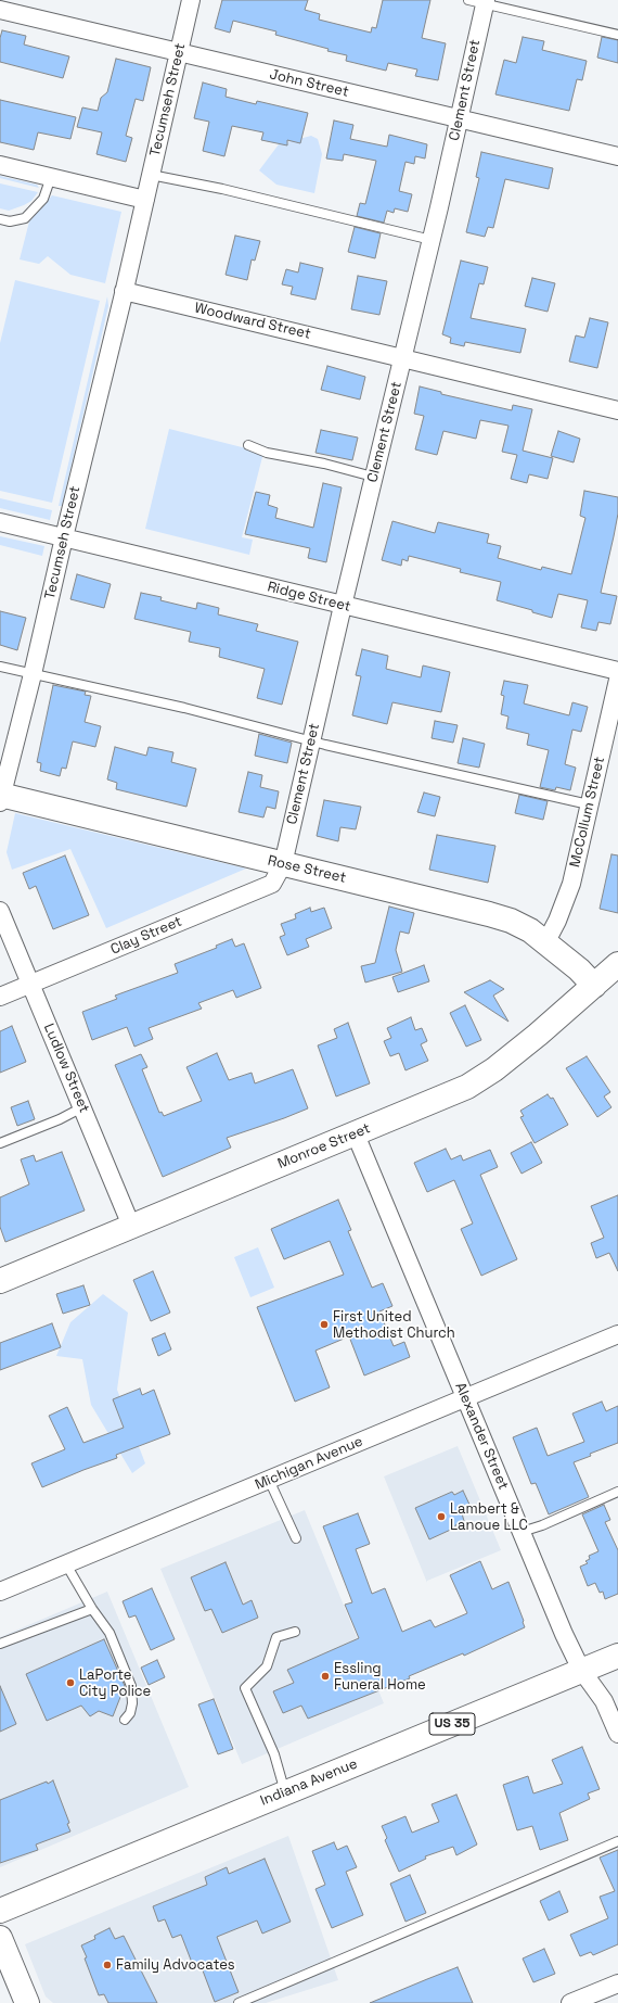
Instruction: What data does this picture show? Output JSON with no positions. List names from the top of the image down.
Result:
{
  "streets": {
    "main road": [
      "Rose Street",
      "Monroe Street",
      "US 35",
      "Indiana Avenue"
    ],
    "street": [
      "John Street",
      "Clement Street",
      "Tecumseh Street",
      "Woodward Street",
      "Ridge Street",
      "McCollum Street",
      "Clay Street",
      "Ludlow Street",
      "Alexander Street",
      "Michigan Avenue"
    ]
  },
  "crossings": [
    ["John Street", "Clement Street"],
    ["John Street", "Tecumseh Street"],
    ["Clement Street", "Woodward Street"],
    ["Clement Street", "Ridge Street"],
    ["Clement Street", "Rose Street"],
    ["Clement Street", "Clay Street"],
    ["Tecumseh Street", "Woodward Street"],
    ["Tecumseh Street", "Ridge Street"],
    ["Tecumseh Street", "Rose Street"],
    ["McCollum Street", "Rose Street"],
    ["Rose Street", "Clay Street"],
    ["Rose Street", "Monroe Street"],
    ["Clay Street", "Ludlow Street"],
    ["Ludlow Street", "Monroe Street"],
    ["Monroe Street", "Alexander Street"],
    ["Alexander Street", "Michigan Avenue"],
    ["Alexander Street", "Indiana Avenue"]
  ],
  "places": [
    "First United Methodist Church",
    "Lambert & Lanoue LLC",
    "Essling Funeral Home",
    "LaPorte City Police",
    "Family Advocates"
  ]
}
